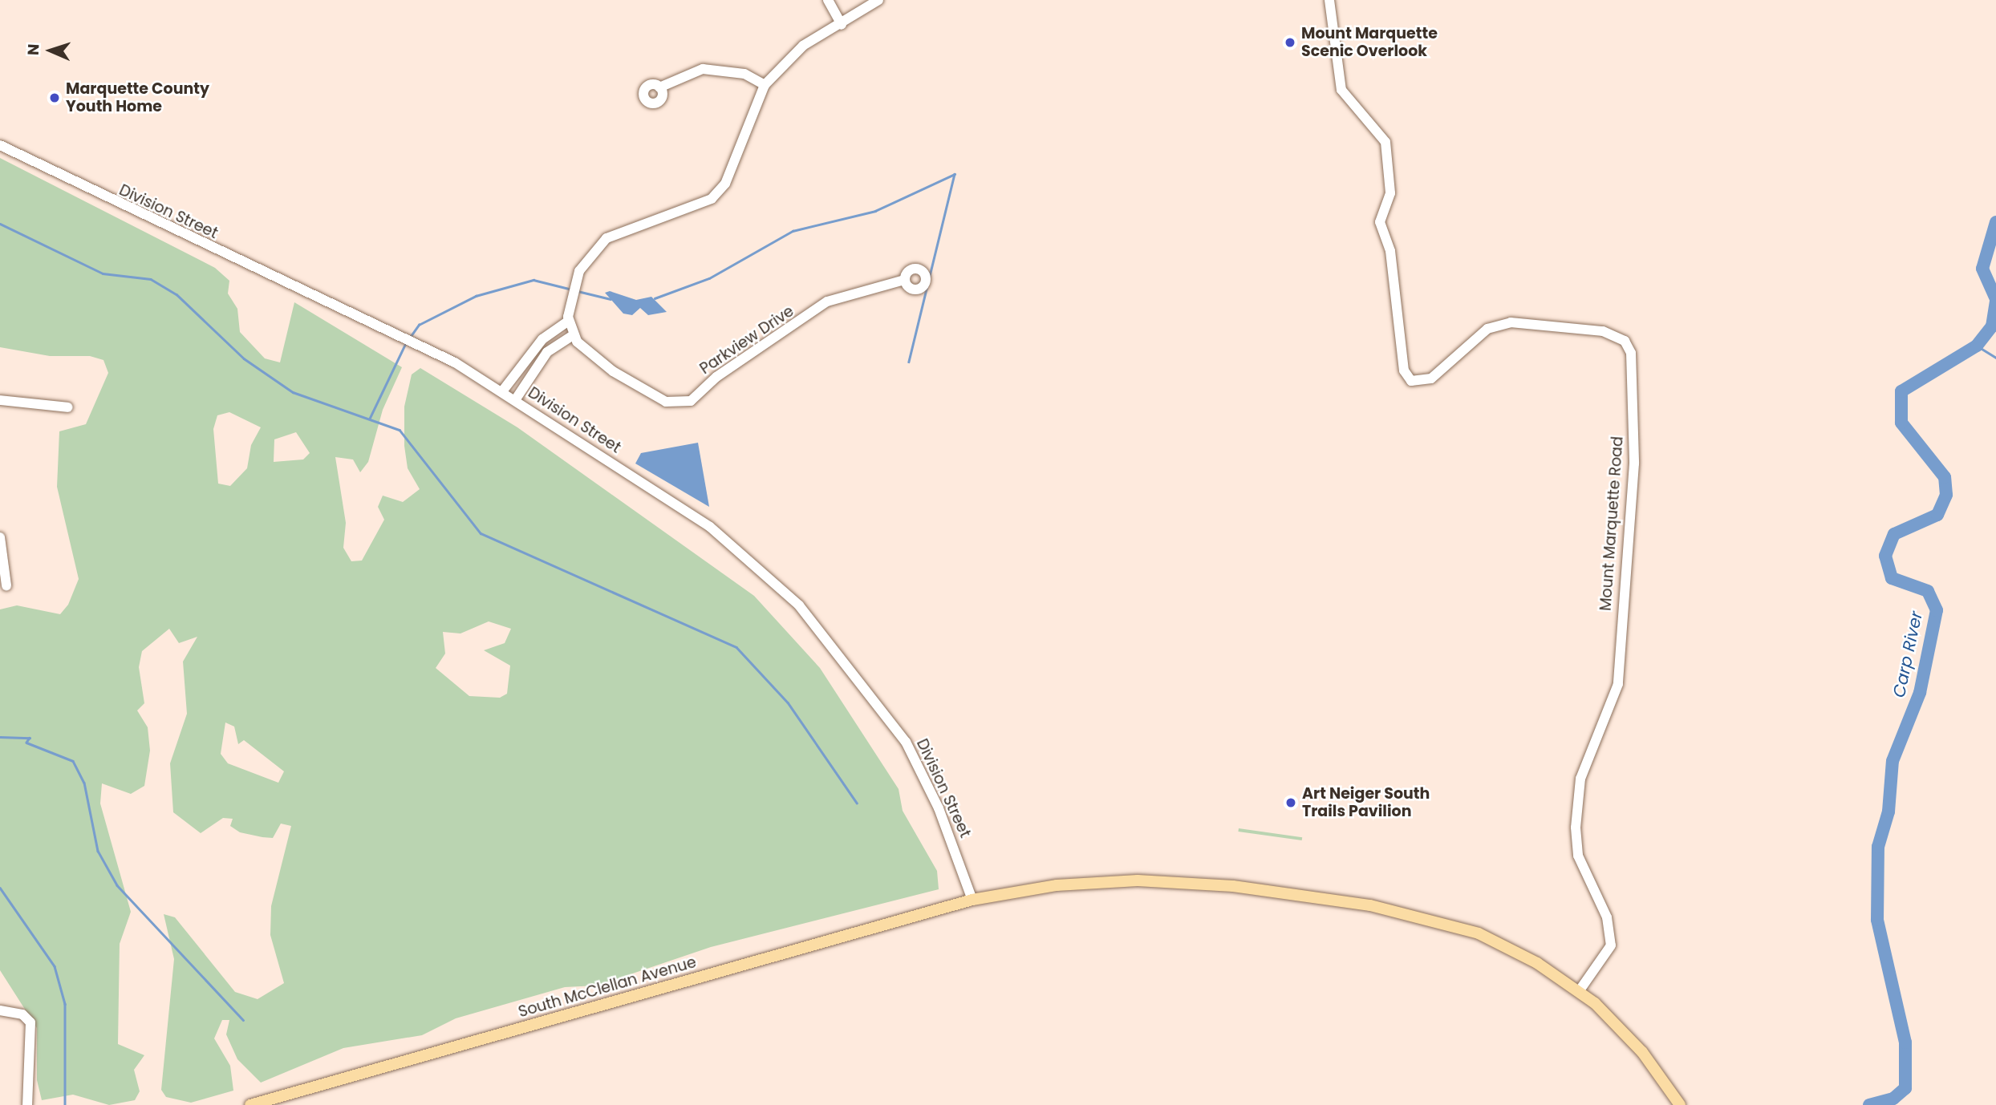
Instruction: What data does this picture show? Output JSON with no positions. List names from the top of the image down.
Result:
{
  "streets": {
    "main road": ["South McClellan Avenue"],
    "street": ["Division Street", "Parkview Drive", "Mount Marquette Road"]
  },
  "crossings": [
    ["Division Street", "South McClellan Avenue"],
    ["Mount Marquette Road", "South McClellan Avenue"]
  ],
  "water": ["Carp River"],
  "places": ["Mount Marquette Scenic Overlook", "Marquette County Youth Home", "Art Neiger South Trails Pavilion"],
  "north": "left"
}
